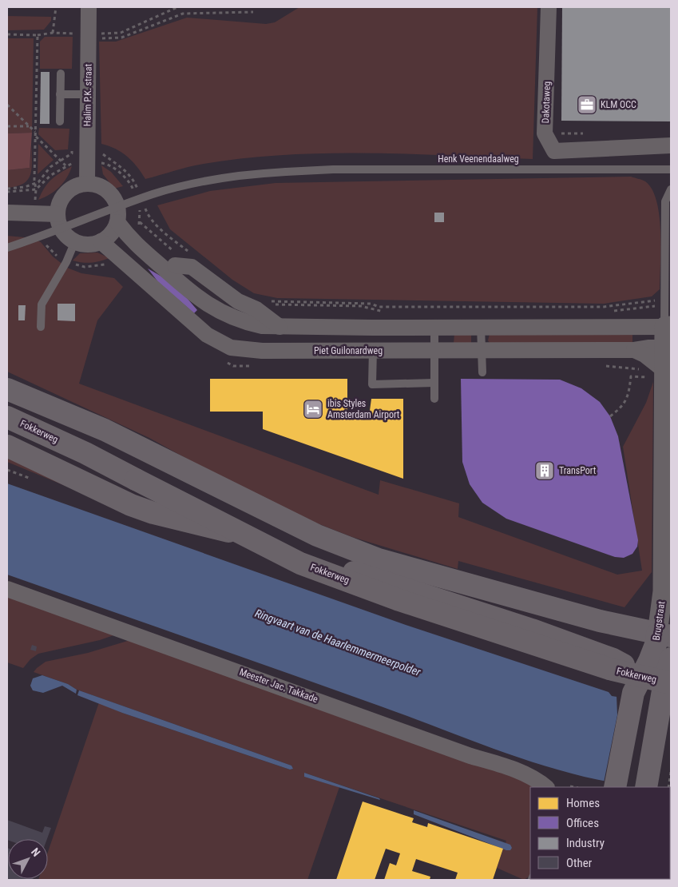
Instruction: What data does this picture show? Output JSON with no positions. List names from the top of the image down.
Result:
{
  "streets": {
    "main road": ["Fokkerweg", "Brugstraat"],
    "street": [
      "Halim P.K. straat",
      "Dakotaweg",
      "Piet Guilonardweg",
      "Meester Jac. Takkade"
    ],
    "lane": ["Henk Veenendaalweg"]
  },
  "crossings": [
    ["Halim P.K. straat", "Piet Guilonardweg"],
    ["Piet Guilonardweg", "Brugstraat"],
    ["Fokkerweg", "Brugstraat"]
  ],
  "water": ["Ringvaart van de Haarlemmermeerpolder"],
  "places": {
    "office": ["KLM OCC"],
    "hotel": ["ibis Styles Amsterdam Airport"],
    "building": ["TransPort"]
  },
  "legend": [
    "Homes",
    "Offices",
    "Industry",
    "Other"
  ],
  "north": "top right"
}
